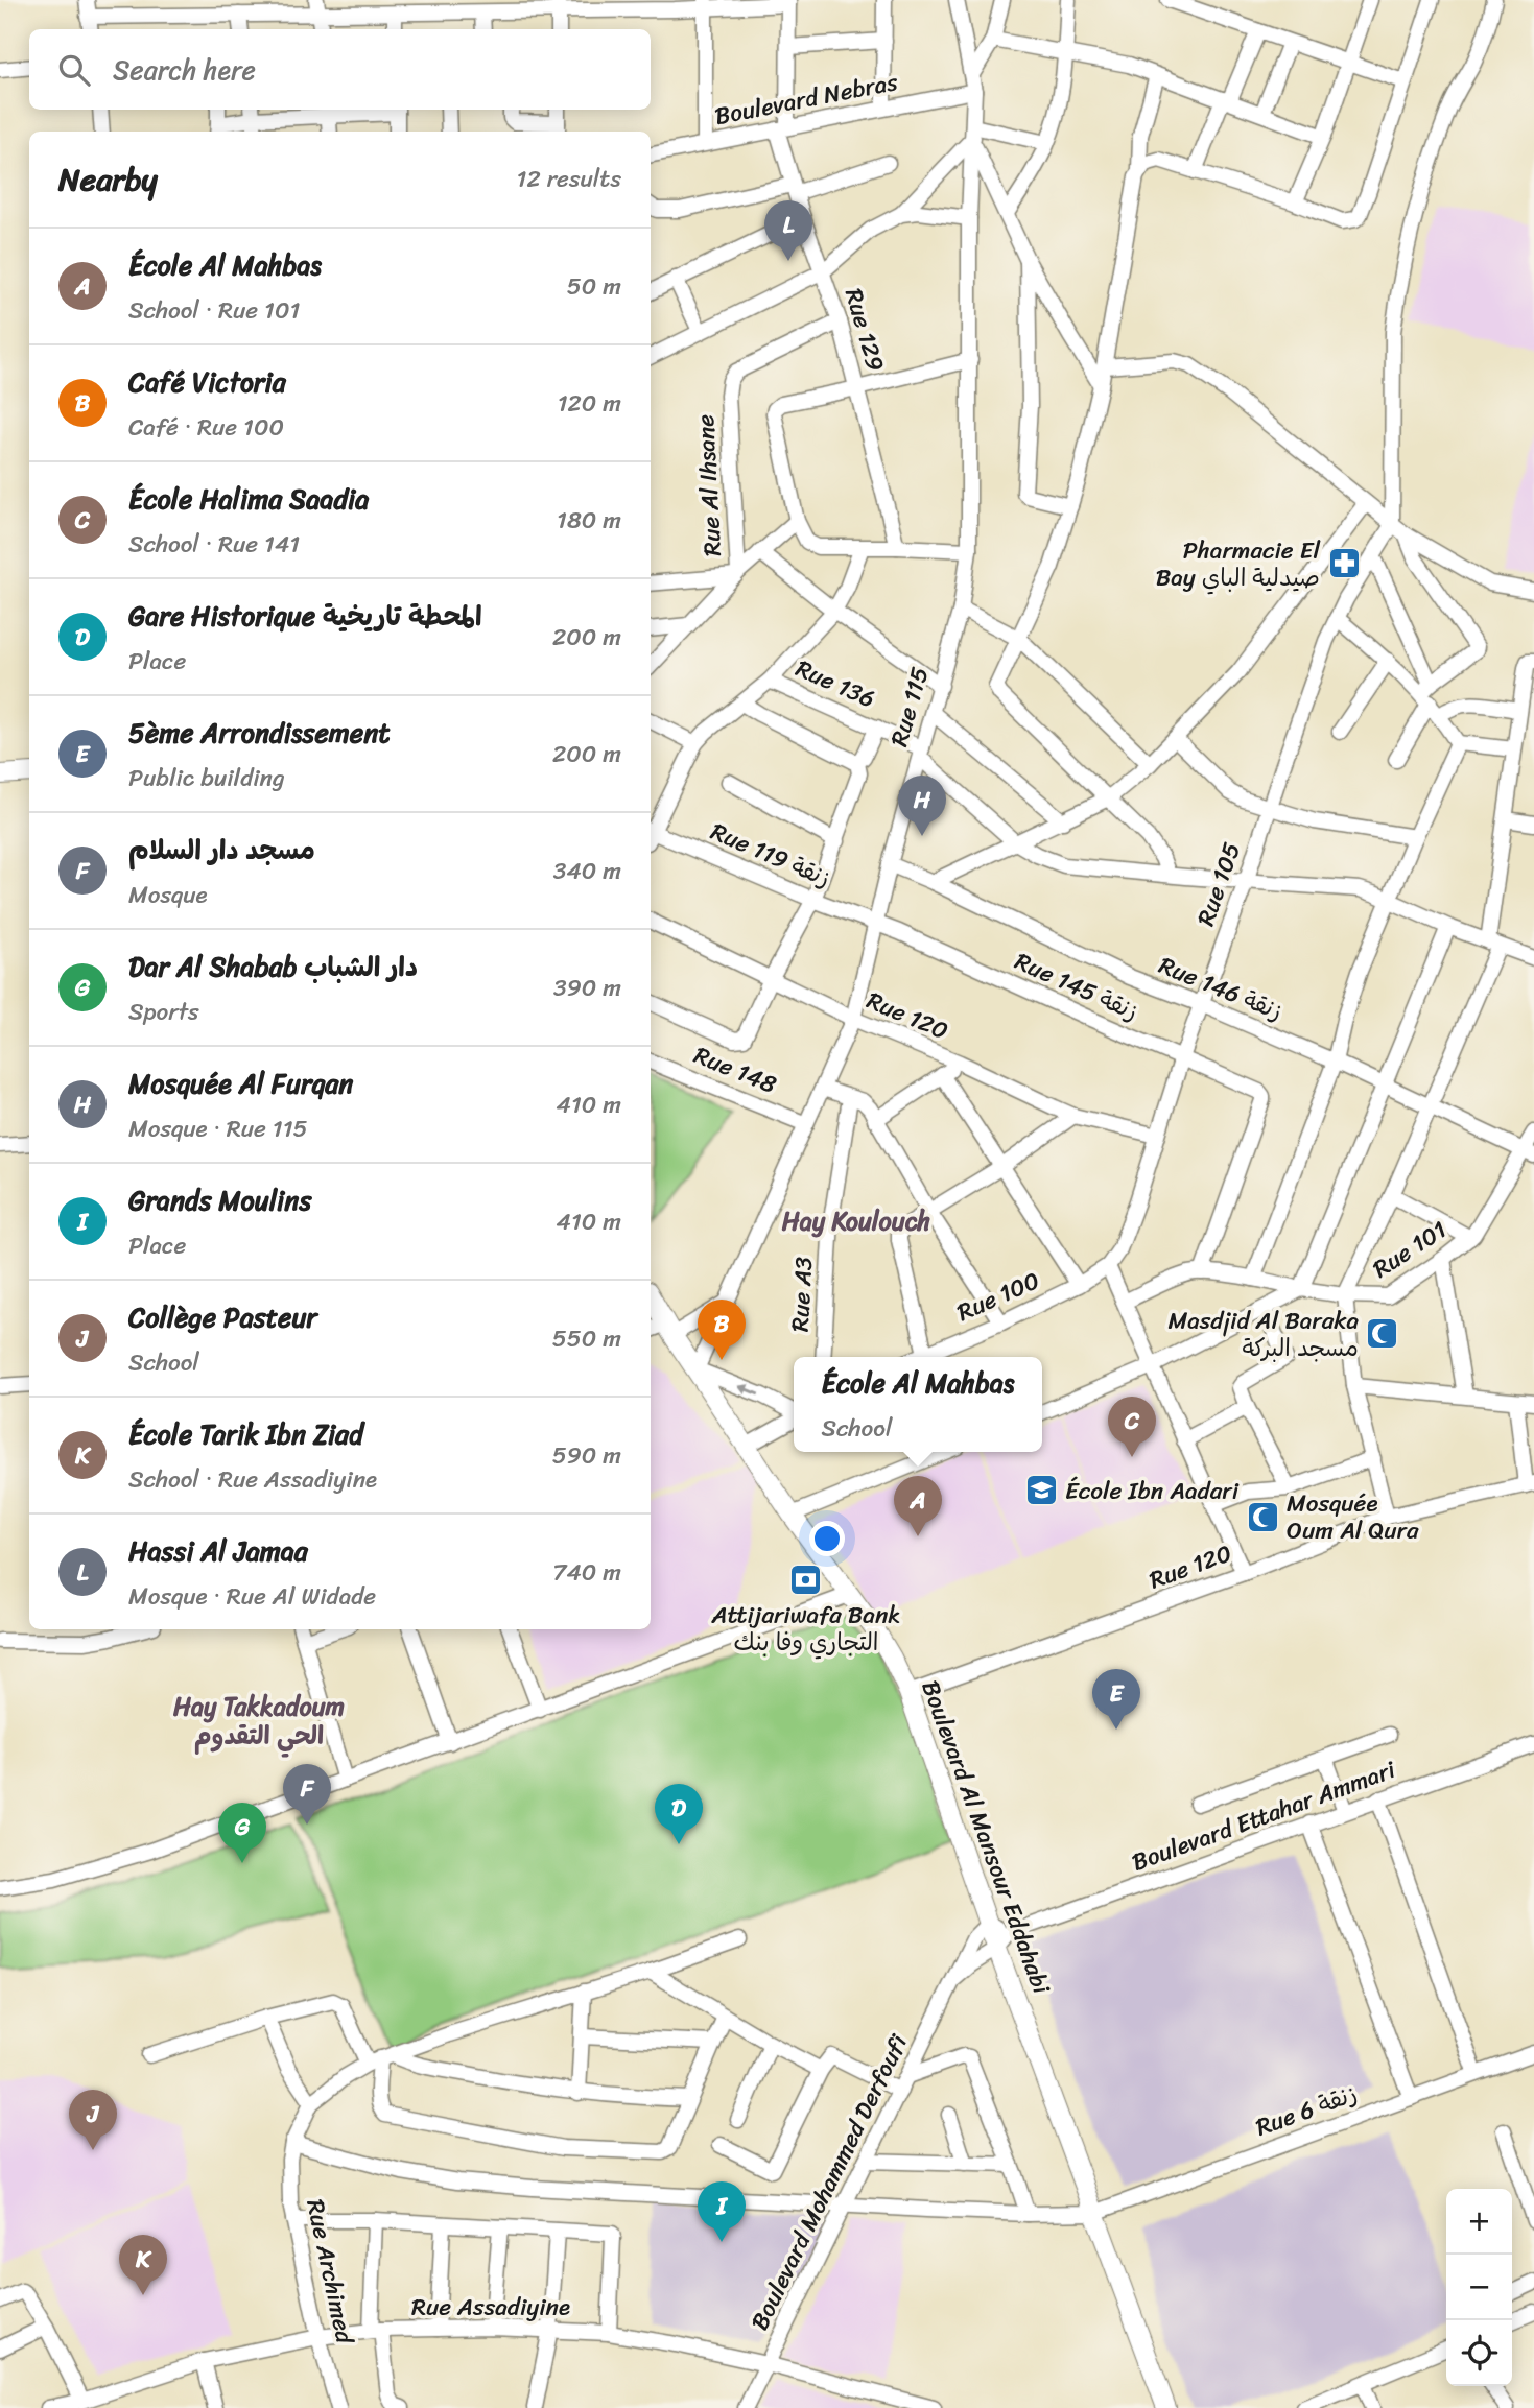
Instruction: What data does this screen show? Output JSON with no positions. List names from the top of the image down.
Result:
{
  "streets": {
    "main road": ["Boulevard Al Mansour Eddahabi"],
    "street": [
      "Boulevard Nebras",
      "Rue 129",
      "Rue Al Ihsane",
      "Rue 136",
      "Rue 115",
      "Rue 119 زنقة",
      "Rue 105",
      "Rue 145 زنقة",
      "Rue 146 زنقة",
      "Rue 120",
      "Rue 148",
      "Rue 101",
      "Rue A3",
      "Rue 100",
      "Boulevard Ettahar Ammari",
      "Rue 6 زنقة",
      "Boulevard Mohammed Derfoufi",
      "Rue Archimed",
      "Rue Assadiyine"
    ]
  },
  "crossings": [
    ["Boulevard Nebras", "Rue 129"],
    ["Boulevard Nebras", "Rue 115"],
    ["Rue 129", "Rue Al Ihsane"],
    ["Rue 136", "Rue 115"],
    ["Rue 136", "Rue 105"],
    ["Rue 115", "Rue 119 زنقة"],
    ["Rue 115", "Rue 145 زنقة"],
    ["Rue 115", "Rue 146 زنقة"],
    ["Rue 115", "Rue 120"],
    ["Rue 115", "Rue 148"],
    ["Rue 115", "Boulevard Al Mansour Eddahabi"],
    ["Rue 119 زنقة", "Rue 145 زنقة"],
    ["Rue 105", "Rue 145 زنقة"],
    ["Rue 105", "Rue 146 زنقة"],
    ["Rue 105", "Rue 120"],
    ["Rue 105", "Rue 100"],
    ["Rue 145 زنقة", "Rue 101"],
    ["Rue 146 زنقة", "Rue 101"],
    ["Rue 120", "Boulevard Al Mansour Eddahabi"],
    ["Boulevard Al Mansour Eddahabi", "Rue 6 زنقة"],
    ["Boulevard Al Mansour Eddahabi", "Boulevard Mohammed Derfoufi"],
    ["Rue 6 زنقة", "Boulevard Mohammed Derfoufi"],
    ["Rue 6 زنقة", "Rue Archimed"],
    ["Boulevard Mohammed Derfoufi", "Rue Assadiyine"],
    ["Rue Archimed", "Rue Assadiyine"]
  ],
  "districts": ["Hay Koulouch", "Hay Takkadoum الحي التقدوم"],
  "places": {
    "pharmacy": ["Pharmacie El Bay صيدلية الباي"],
    "mosque": ["Masdjid Al Baraka مسجد البركة", "Mosquée Oum Al Qura"],
    "school or university": ["École Ibn Aadari"],
    "bank": ["Attijariwafa Bank التجاري وفا بنك"]
  },
  "page": {
    "search": "Search here",
    "heading": ["Nearby", "12 results"],
    "pins": [
      "L",
      "H",
      "B",
      "C",
      "A",
      "E",
      "F",
      "D",
      "G",
      "J",
      "I",
      "K"
    ],
    "list": [
      {
        "mark": "A",
        "name": "École Al Mahbas",
        "note": "School · Rue 101",
        "value": "50 m"
      },
      {
        "mark": "B",
        "name": "Café Victoria",
        "note": "Café · Rue 100",
        "value": "120 m"
      },
      {
        "mark": "C",
        "name": "École Halima Saadia",
        "note": "School · Rue 141",
        "value": "180 m"
      },
      {
        "mark": "D",
        "name": "Gare Historique المحطة تاريخية",
        "note": "Place",
        "value": "200 m"
      },
      {
        "mark": "E",
        "name": "5ème Arrondissement",
        "note": "Public building",
        "value": "200 m"
      },
      {
        "mark": "F",
        "name": "مسجد دار السلام",
        "note": "Mosque",
        "value": "340 m"
      },
      {
        "mark": "G",
        "name": "Dar Al Shabab دار الشباب",
        "note": "Sports",
        "value": "390 m"
      },
      {
        "mark": "H",
        "name": "Mosquée Al Furqan",
        "note": "Mosque · Rue 115",
        "value": "410 m"
      },
      {
        "mark": "I",
        "name": "Grands Moulins",
        "note": "Place",
        "value": "410 m"
      },
      {
        "mark": "J",
        "name": "Collège Pasteur",
        "note": "School",
        "value": "550 m"
      },
      {
        "mark": "K",
        "name": "École Tarik Ibn Ziad",
        "note": "School · Rue Assadiyine",
        "value": "590 m"
      },
      {
        "mark": "L",
        "name": "Hassi Al Jamaa",
        "note": "Mosque · Rue Al Widade",
        "value": "740 m"
      }
    ],
    "popup": ["École Al Mahbas", "School"],
    "map_buttons": ["+", "−"]
  }
}
